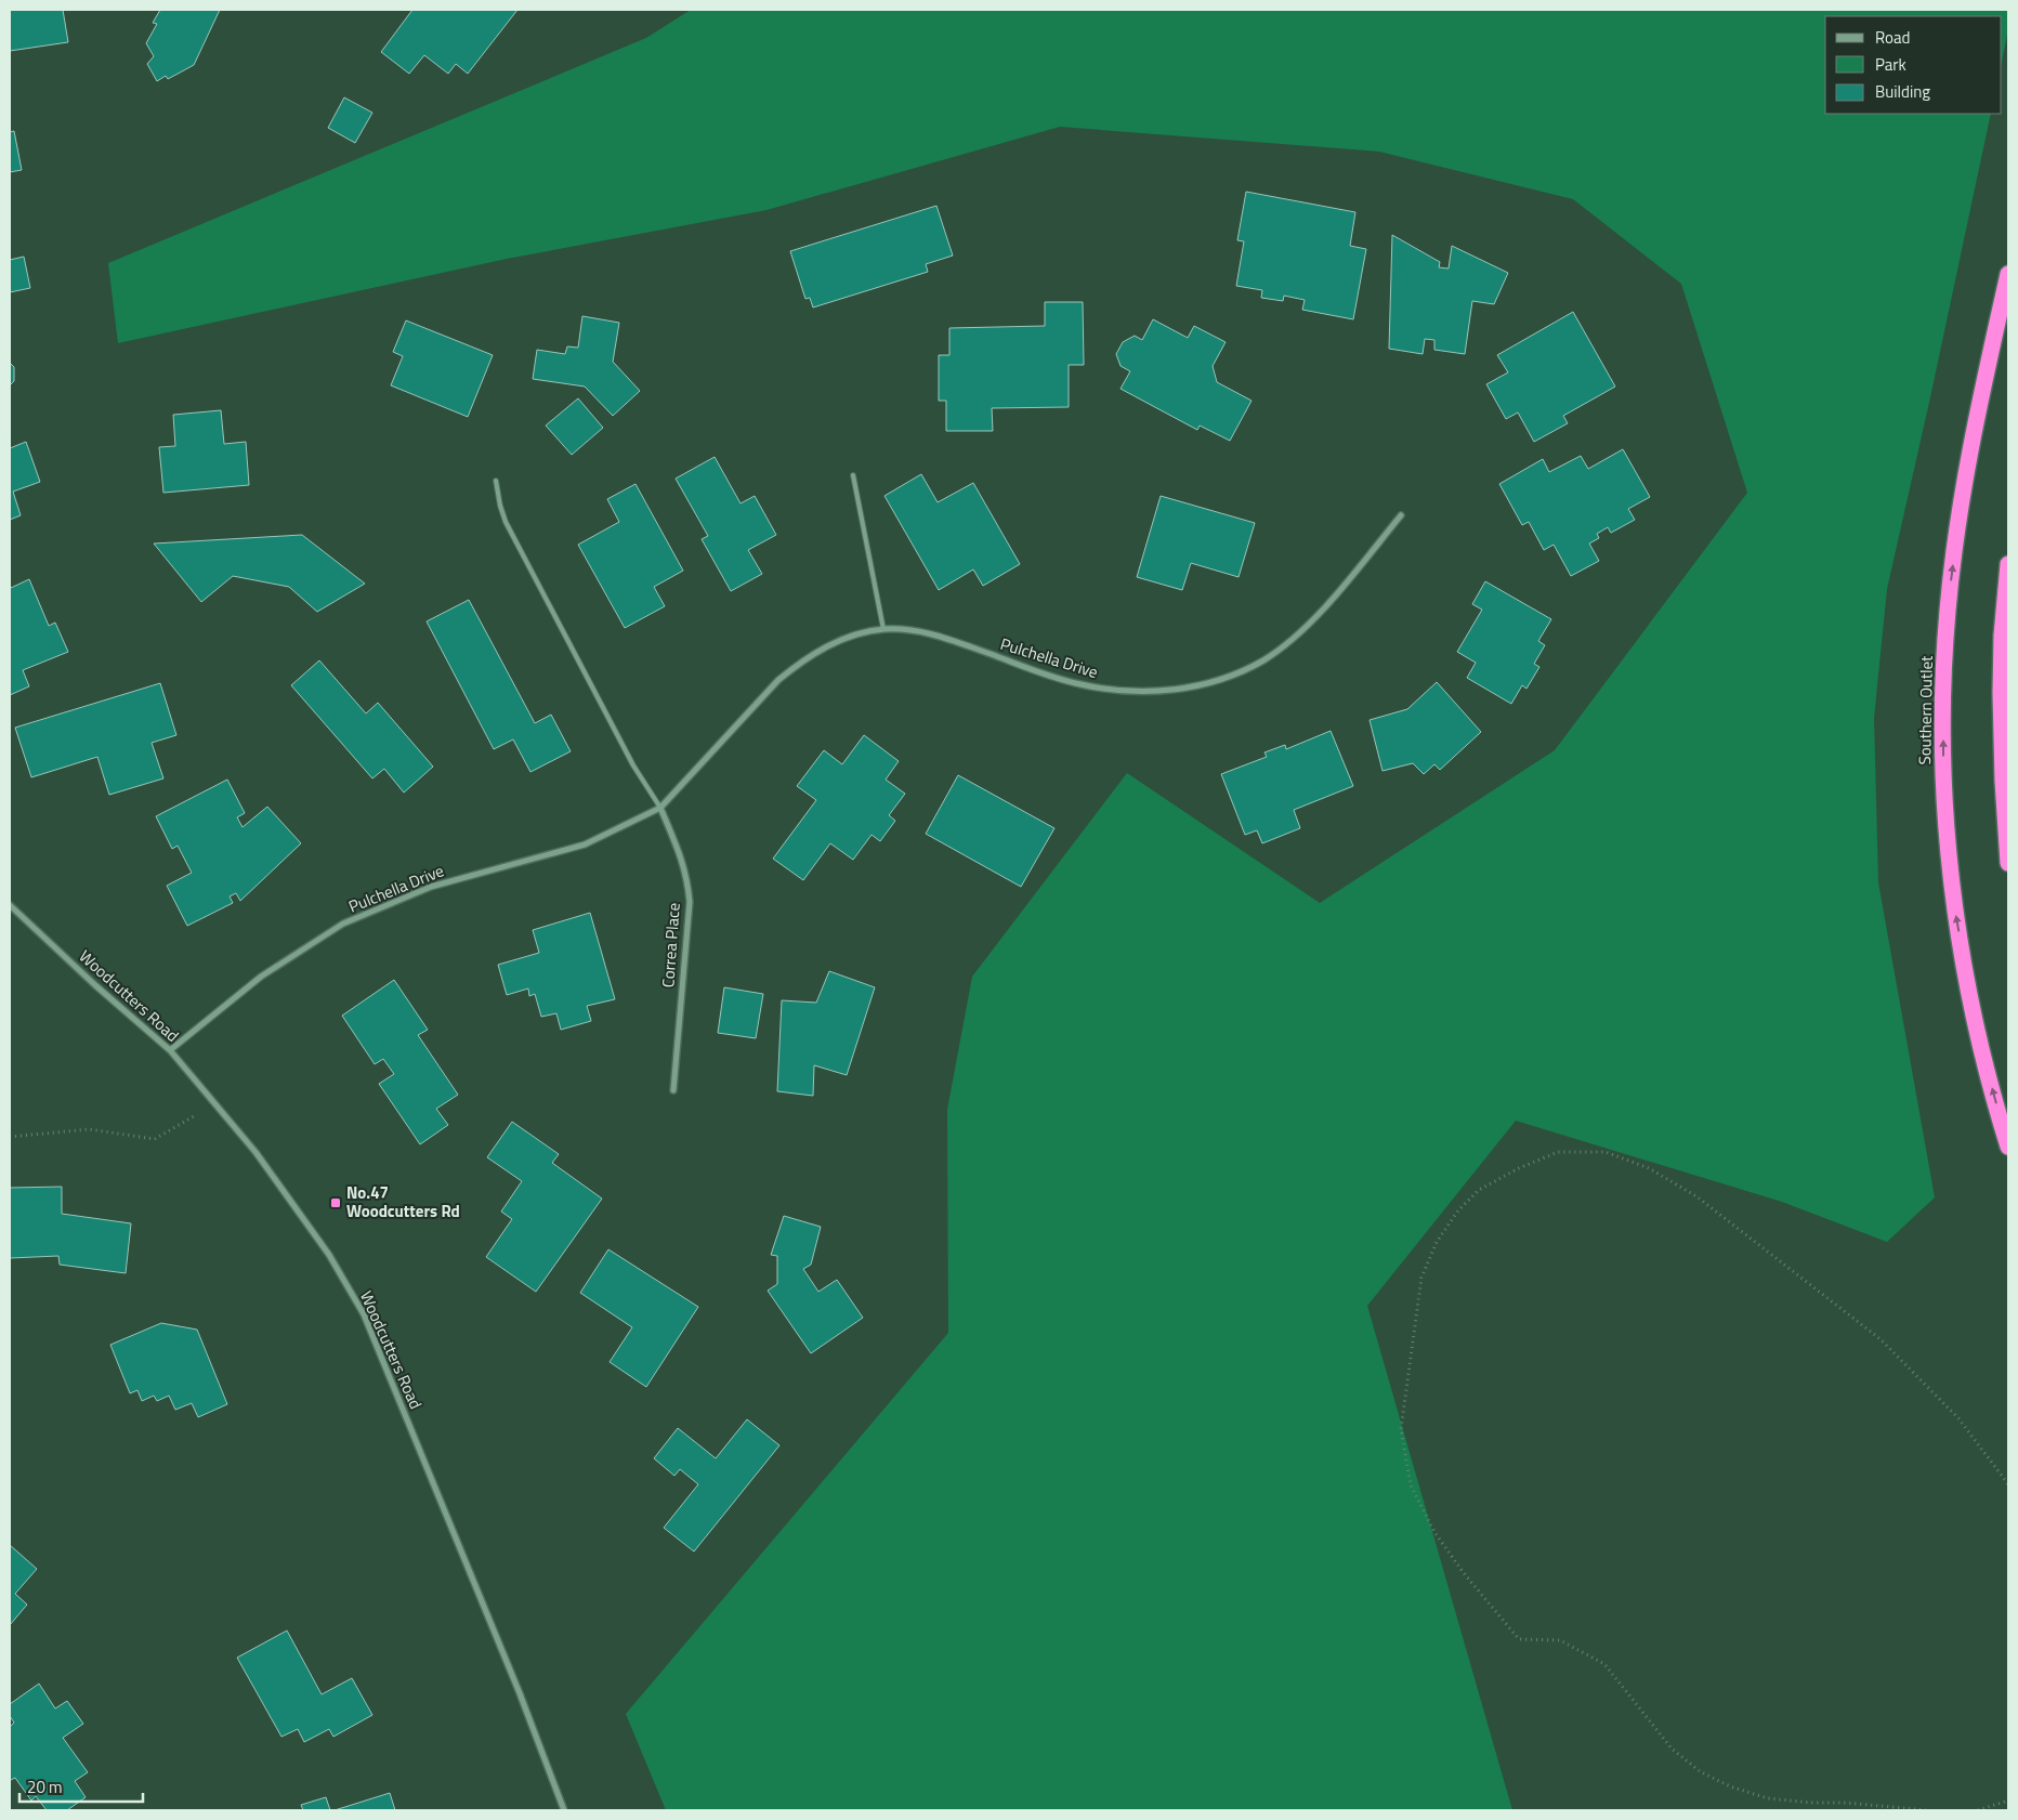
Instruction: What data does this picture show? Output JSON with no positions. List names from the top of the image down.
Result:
{
  "streets": {
    "highway": ["Southern Outlet"],
    "street": ["Pulchella Drive", "Correa Place", "Woodcutters Road"]
  },
  "crossings": [
    ["Pulchella Drive", "Correa Place"],
    ["Pulchella Drive", "Woodcutters Road"]
  ],
  "places": {
    "transit": ["No.47 Woodcutters Rd"]
  },
  "legend": ["Road", "Park", "Building"],
  "scale_bar": "20 m"
}
